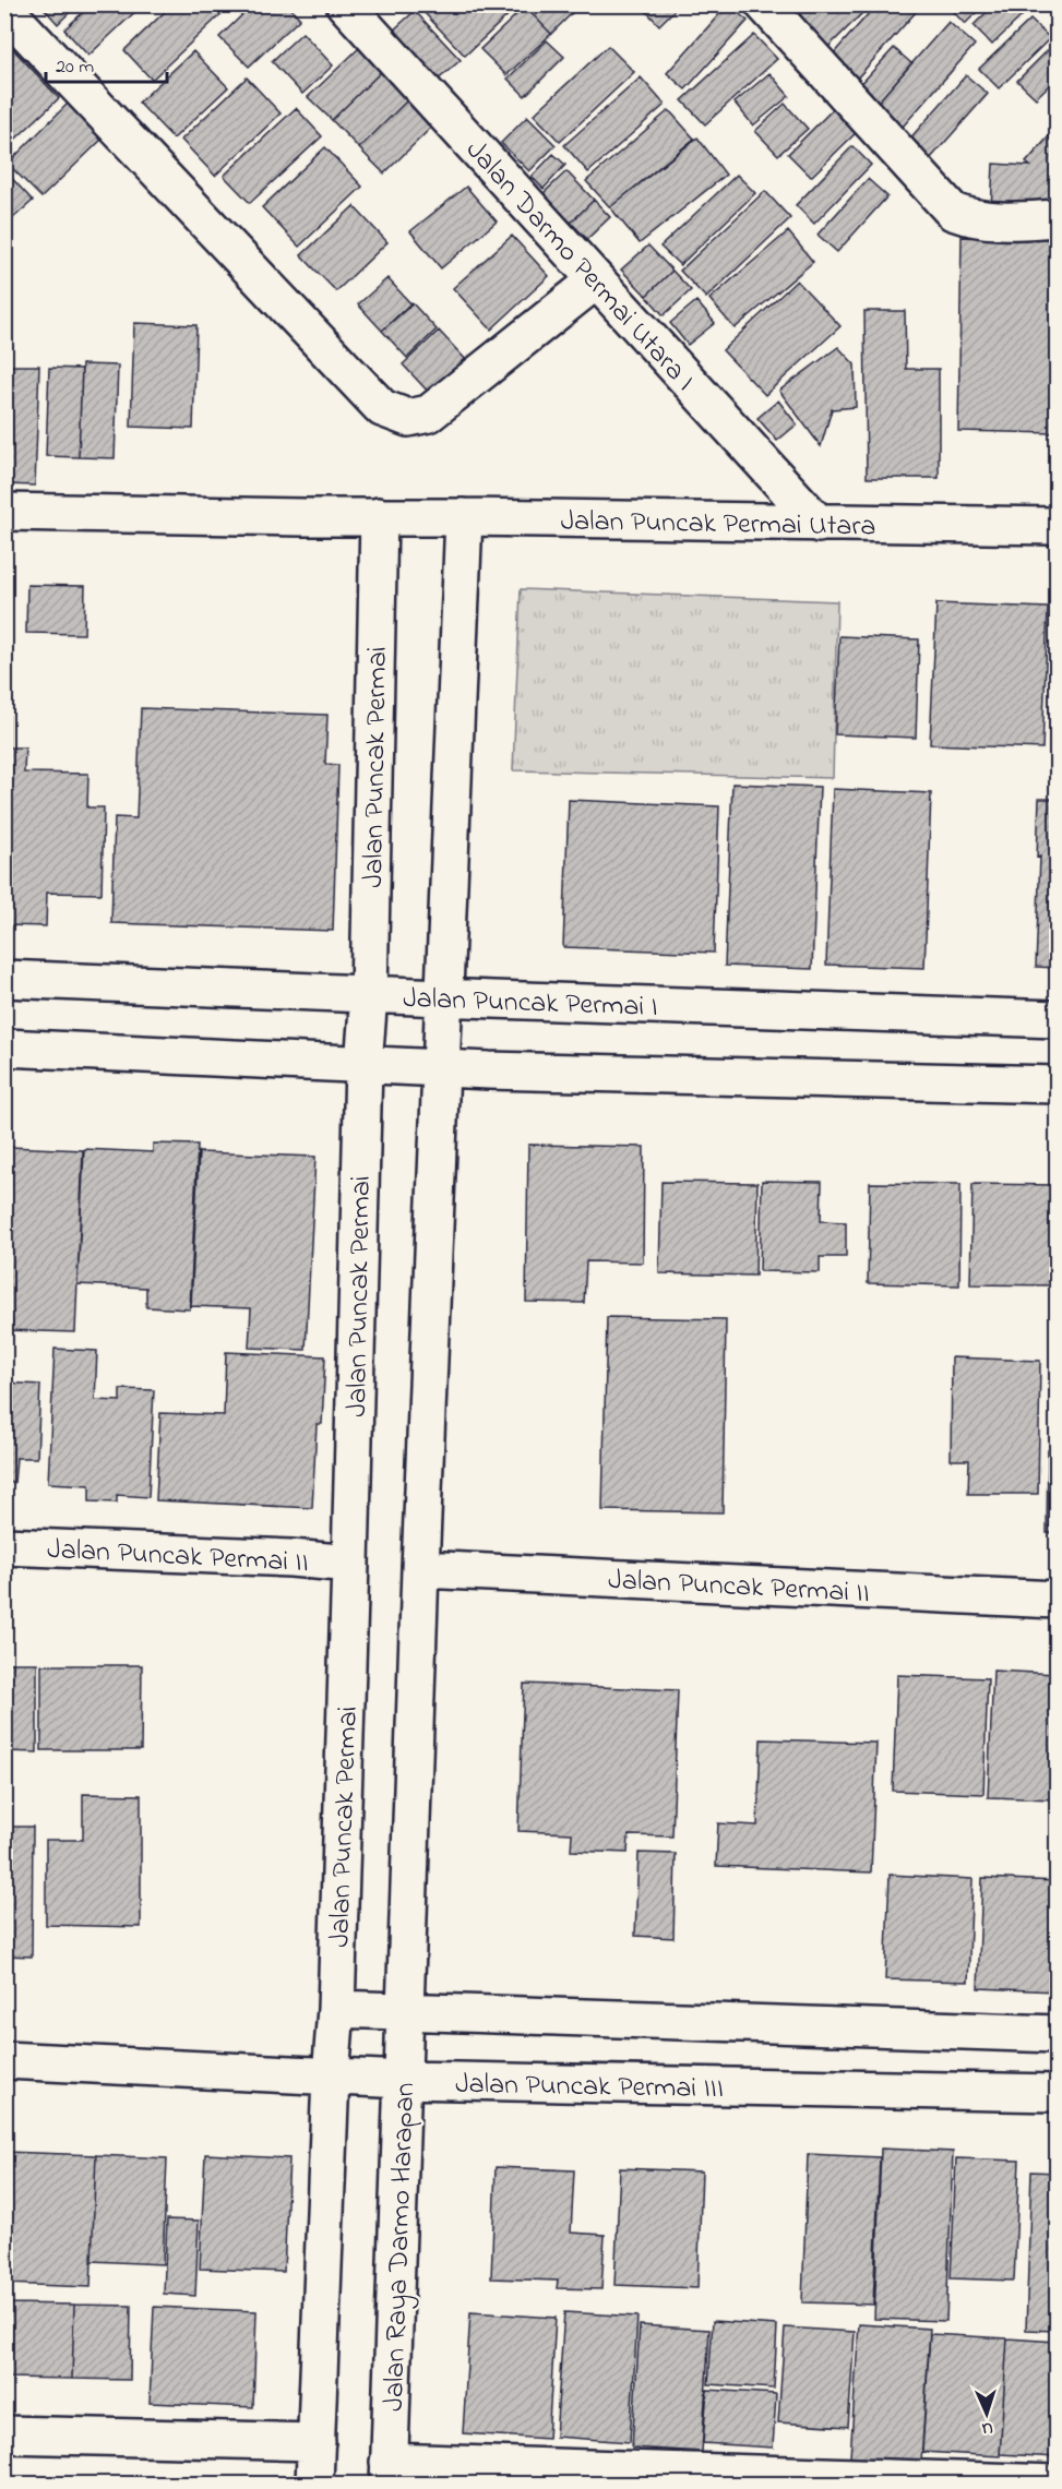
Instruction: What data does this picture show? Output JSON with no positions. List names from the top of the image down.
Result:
{
  "streets": {
    "street": [
      "Jalan Darmo Permai Utara I",
      "Jalan Puncak Permai Utara",
      "Jalan Puncak Permai",
      "Jalan Puncak Permai I",
      "Jalan Puncak Permai II",
      "Jalan Puncak Permai III",
      "Jalan Raya Darmo Harapan"
    ]
  },
  "crossings": [
    ["Jalan Darmo Permai Utara I", "Jalan Puncak Permai Utara"],
    ["Jalan Puncak Permai Utara", "Jalan Puncak Permai"],
    ["Jalan Puncak Permai", "Jalan Puncak Permai I"],
    ["Jalan Puncak Permai", "Jalan Puncak Permai II"],
    ["Jalan Puncak Permai", "Jalan Puncak Permai III"],
    ["Jalan Puncak Permai III", "Jalan Raya Darmo Harapan"]
  ],
  "scale_bar": "20 m",
  "north": "bottom"
}
